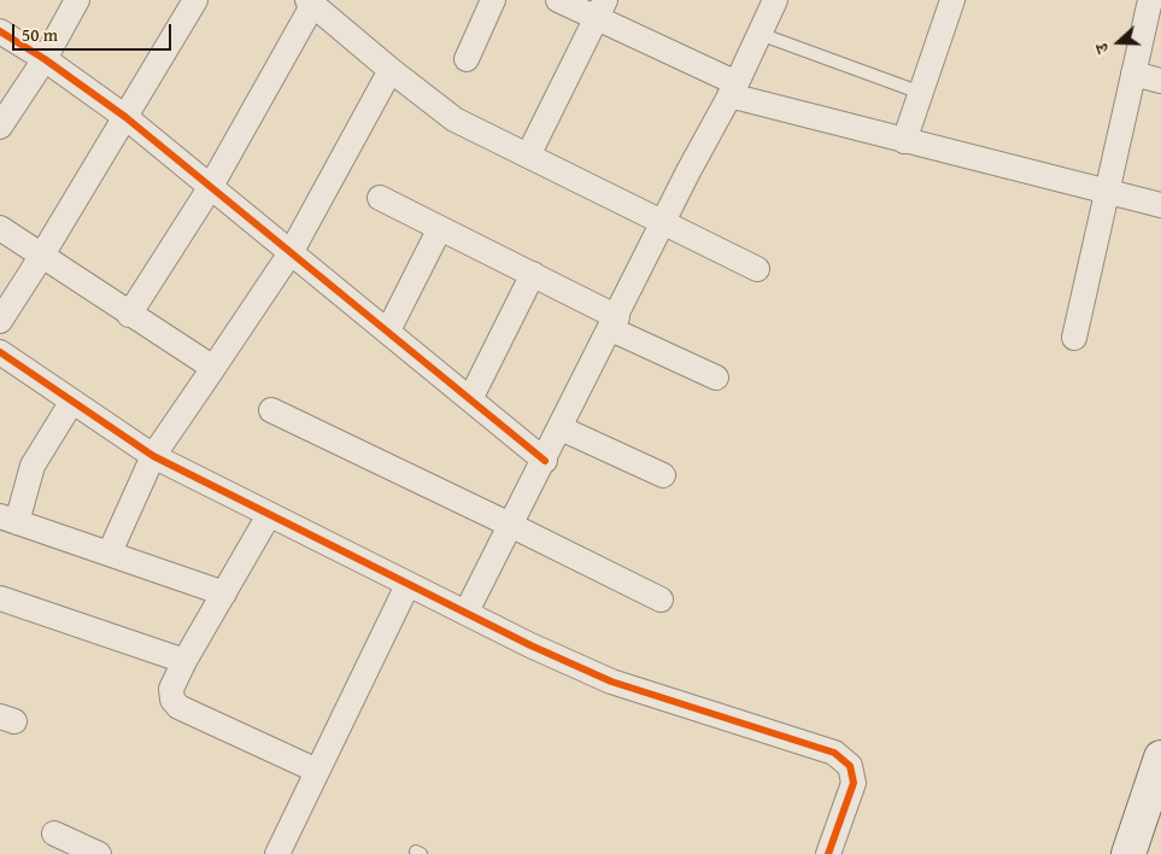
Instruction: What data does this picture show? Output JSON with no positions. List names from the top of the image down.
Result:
{
  "scale_bar": "50 m",
  "north": "left"
}
